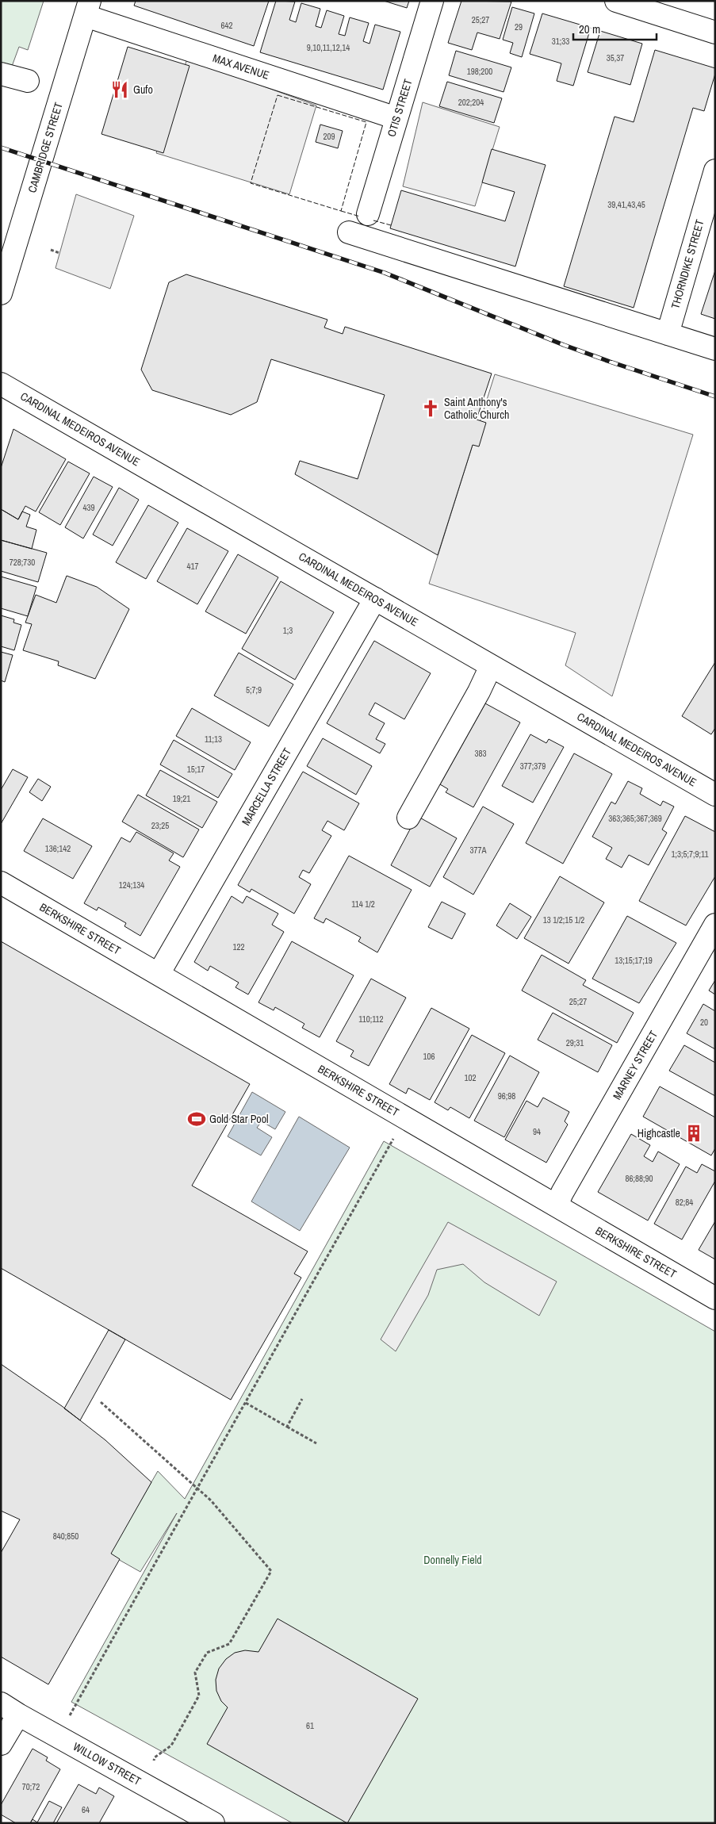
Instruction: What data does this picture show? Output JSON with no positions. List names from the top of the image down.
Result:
{
  "streets": {
    "street": [
      "MAX AVENUE",
      "OTIS STREET",
      "CAMBRIDGE STREET",
      "THORNDIKE STREET",
      "CARDINAL MEDEIROS AVENUE",
      "MARCELLA STREET",
      "BERKSHIRE STREET",
      "MARNEY STREET",
      "WILLOW STREET"
    ]
  },
  "crossings": [
    ["MAX AVENUE", "OTIS STREET"],
    ["MAX AVENUE", "CAMBRIDGE STREET"],
    ["CARDINAL MEDEIROS AVENUE", "MARCELLA STREET"],
    ["MARCELLA STREET", "BERKSHIRE STREET"],
    ["BERKSHIRE STREET", "MARNEY STREET"]
  ],
  "parks": ["Donnelly Field"],
  "places": {
    "restaurant": ["Gufo"],
    "church": ["Saint Anthony's Catholic Church"],
    "sports": ["Gold Star Pool"],
    "building": ["Highcastle"]
  },
  "house_numbers": [
    "25;27",
    "642",
    "29",
    "31;33",
    "9,10,11,12,14",
    "35,37",
    "198;200",
    "202;204",
    "209",
    "39,41,43,45",
    "439",
    "728;730",
    "417",
    "1;3",
    "5;7;9",
    "11;13",
    "383",
    "377;379",
    "15;17",
    "19;21",
    "363;365;367;369",
    "23;25",
    "136;142",
    "377A",
    "1;3;5;7;9;11",
    "124;134",
    "114 1/2",
    "13 1/2;15 1/2",
    "122",
    "13;15;17;19",
    "25;27",
    "110;112",
    "20",
    "29;31",
    "106",
    "102",
    "96;98",
    "94",
    "86;88;90",
    "82;84",
    "840;850",
    "61",
    "70;72",
    "64"
  ],
  "scale_bar": "20 m"
}
